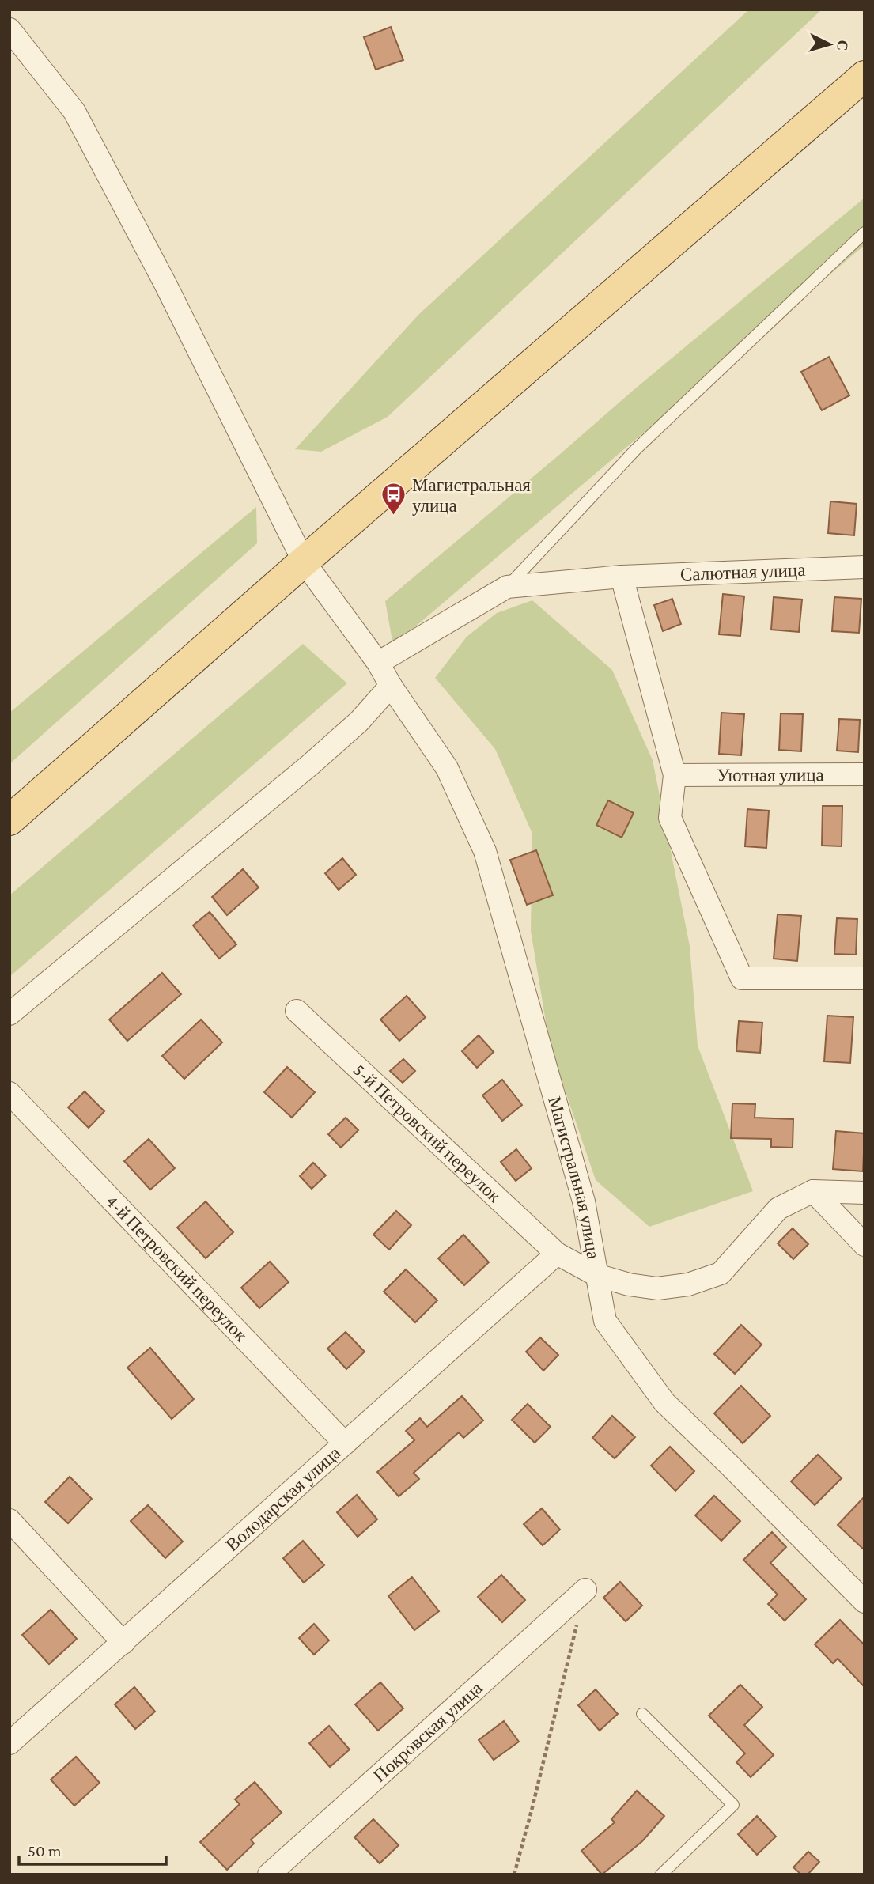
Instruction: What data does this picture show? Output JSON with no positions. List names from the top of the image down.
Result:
{
  "streets": {
    "street": [
      "Салютная улица",
      "Уютная улица",
      "5-й Петровский переулок",
      "Магистральная улица",
      "4-й Петровский переулок",
      "Володарская улица",
      "Покровская улица"
    ]
  },
  "crossings": [
    ["5-й Петровский переулок", "Магистральная улица"],
    ["5-й Петровский переулок", "Володарская улица"],
    ["4-й Петровский переулок", "Володарская улица"]
  ],
  "places": {
    "bus stop": ["Магистральная улица"]
  },
  "scale_bar": "50 m",
  "north": "right"
}
